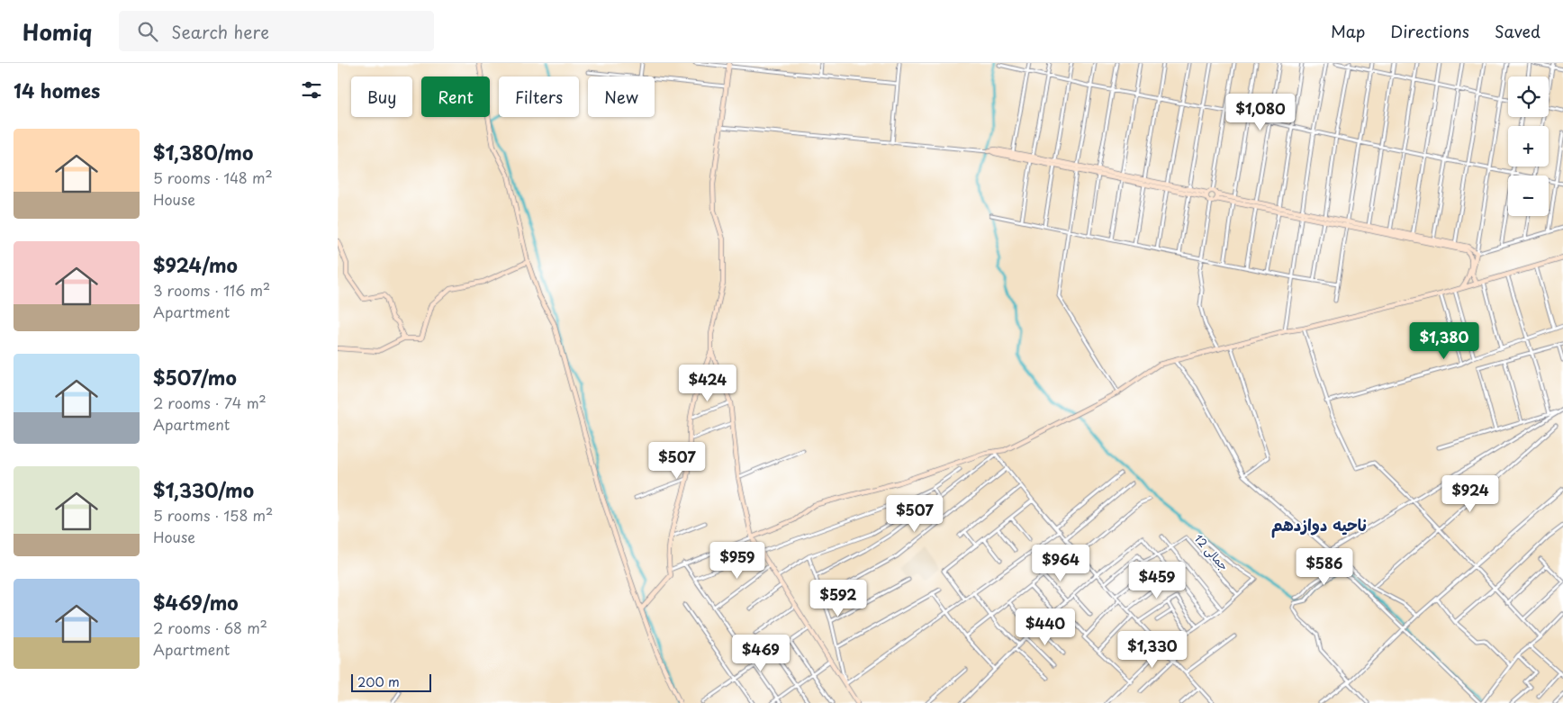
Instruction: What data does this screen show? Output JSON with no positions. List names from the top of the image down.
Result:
{
  "streets": {
    "street": ["جمالی 12"]
  },
  "districts": ["ناحیه دوازدهم"],
  "scale_bar": "200 m",
  "page": {
    "header": "Homiq",
    "search": "Search here",
    "nav": ["Map", "Directions", "Saved"],
    "heading": "14 homes",
    "map_buttons": ["+", "−"],
    "chip": [
      "Buy",
      "Rent",
      "Filters",
      "New"
    ],
    "price": [
      "$1,080",
      "$1,380",
      "$424",
      "$507",
      "$924",
      "$507",
      "$959",
      "$964",
      "$586",
      "$459",
      "$592",
      "$440",
      "$1,330",
      "$469"
    ],
    "list": [
      {
        "name": "$1,380/mo",
        "note": "5 rooms · 148 m² · House"
      },
      {
        "name": "$924/mo",
        "note": "3 rooms · 116 m² · Apartment"
      },
      {
        "name": "$507/mo",
        "note": "2 rooms · 74 m² · Apartment"
      },
      {
        "name": "$1,330/mo",
        "note": "5 rooms · 158 m² · House"
      },
      {
        "name": "$469/mo",
        "note": "2 rooms · 68 m² · Apartment"
      }
    ],
    "scale": "200 m"
  }
}
